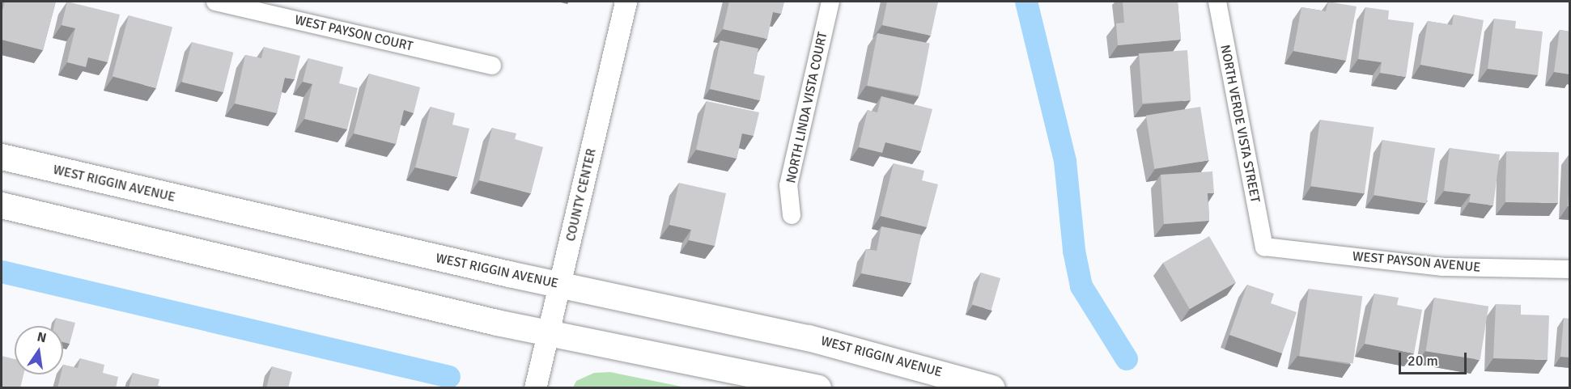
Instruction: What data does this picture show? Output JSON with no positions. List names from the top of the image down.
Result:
{
  "streets": {
    "main road": ["WEST RIGGIN AVENUE"],
    "street": [
      "WEST PAYSON COURT",
      "NORTH LINDA VISTA COURT",
      "NORTH VERDE VISTA STREET",
      "COUNTY CENTER",
      "WEST PAYSON AVENUE"
    ]
  },
  "crossings": [
    ["NORTH VERDE VISTA STREET", "WEST PAYSON AVENUE"],
    ["WEST RIGGIN AVENUE", "COUNTY CENTER"]
  ],
  "scale_bar": "20 m",
  "north": "top"
}
